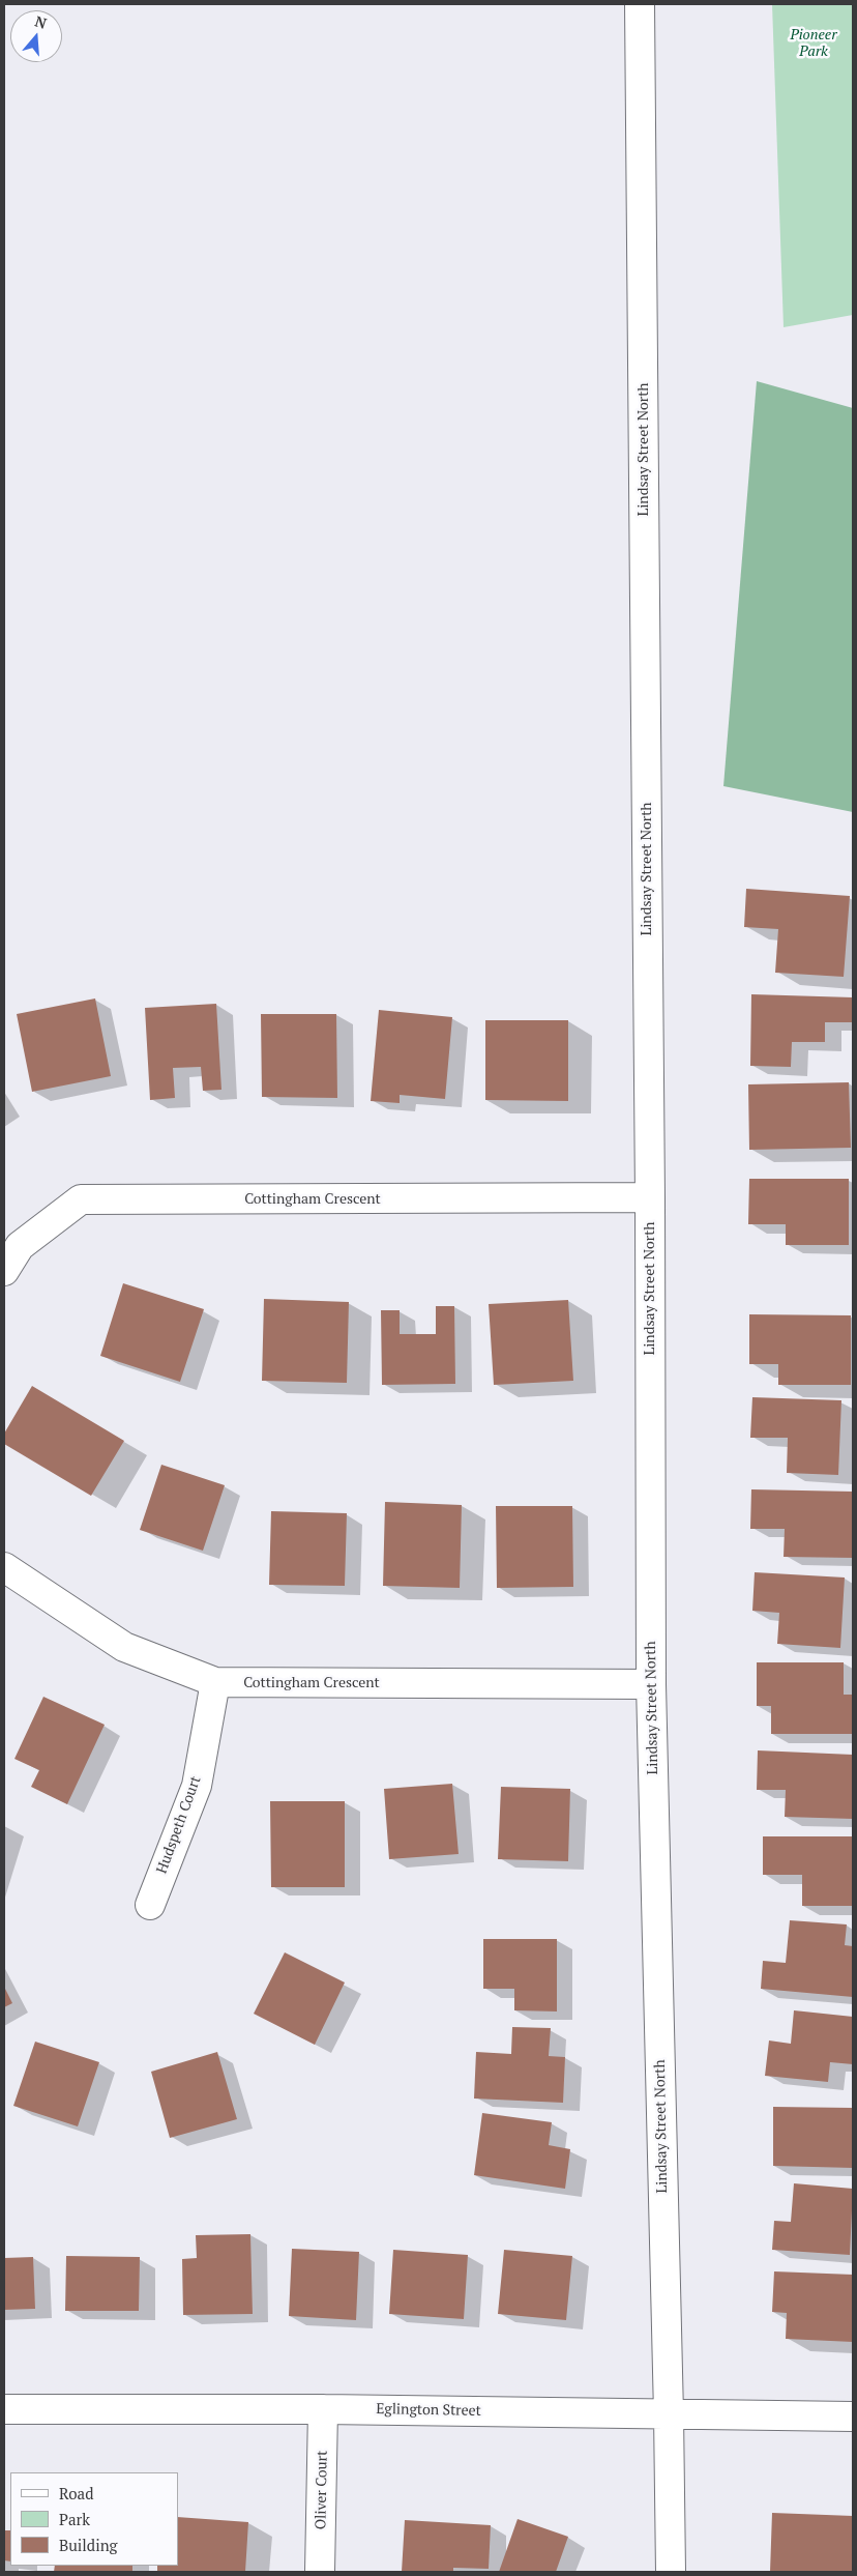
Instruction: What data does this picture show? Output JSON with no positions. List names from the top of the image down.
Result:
{
  "streets": {
    "street": [
      "Lindsay Street North",
      "Cottingham Crescent",
      "Hudspeth Court",
      "Eglington Street",
      "Oliver Court"
    ]
  },
  "crossings": [
    ["Lindsay Street North", "Cottingham Crescent"],
    ["Lindsay Street North", "Eglington Street"],
    ["Cottingham Crescent", "Hudspeth Court"],
    ["Eglington Street", "Oliver Court"]
  ],
  "parks": ["Pioneer Park"],
  "legend": ["Road", "Park", "Building"],
  "north": "top"
}
